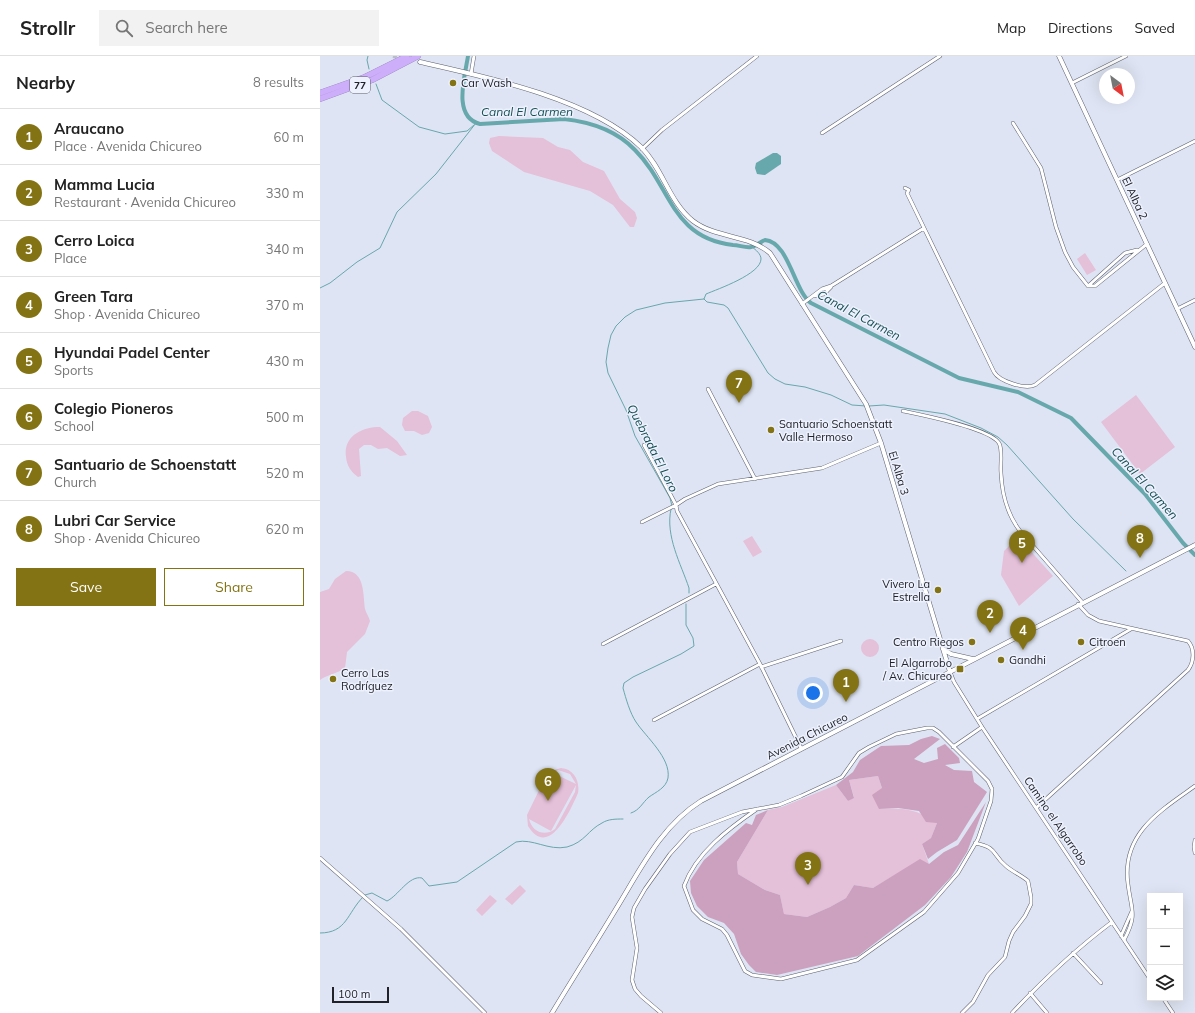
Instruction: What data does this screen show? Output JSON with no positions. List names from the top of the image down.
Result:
{
  "streets": {
    "highway": ["77"],
    "street": [
      "El Alba 2",
      "El Alba 3",
      "Avenida Chicureo",
      "Camino el Algarrobo"
    ]
  },
  "crossings": [
    ["El Alba 3", "Avenida Chicureo"],
    ["El Alba 3", "Camino el Algarrobo"],
    ["Avenida Chicureo", "Camino el Algarrobo"]
  ],
  "water": ["Canal El Carmen", "Quebrada El Loro"],
  "places": {
    "other": [
      "Car Wash",
      "Santuario Schoenstatt Valle Hermoso",
      "Vivero La Estrella",
      "Centro Riegos",
      "Citroen",
      "Gandhi",
      "Cerro Las Rodríguez"
    ],
    "transit": ["El Algarrobo / Av. Chicureo"]
  },
  "scale_bar": "100 m",
  "north": "bottom right",
  "page": {
    "header": "Strollr",
    "search": "Search here",
    "nav": ["Map", "Directions", "Saved"],
    "heading": ["Nearby", "8 results"],
    "list": [
      {
        "mark": "1",
        "name": "Araucano",
        "note": "Place · Avenida Chicureo",
        "value": "60 m"
      },
      {
        "mark": "2",
        "name": "Mamma Lucia",
        "note": "Restaurant · Avenida Chicureo",
        "value": "330 m"
      },
      {
        "mark": "3",
        "name": "Cerro Loica",
        "note": "Place",
        "value": "340 m"
      },
      {
        "mark": "4",
        "name": "Green Tara",
        "note": "Shop · Avenida Chicureo",
        "value": "370 m"
      },
      {
        "mark": "5",
        "name": "Hyundai Padel Center",
        "note": "Sports",
        "value": "430 m"
      },
      {
        "mark": "6",
        "name": "Colegio Pioneros",
        "note": "School",
        "value": "500 m"
      },
      {
        "mark": "7",
        "name": "Santuario de Schoenstatt",
        "note": "Church",
        "value": "520 m"
      },
      {
        "mark": "8",
        "name": "Lubri Car Service",
        "note": "Shop · Avenida Chicureo",
        "value": "620 m"
      }
    ],
    "pins": [
      "7",
      "8",
      "5",
      "2",
      "4",
      "1",
      "6",
      "3"
    ],
    "buttons": ["Save", "Share"],
    "map_buttons": ["+", "−"],
    "scale": "100 m"
  }
}
